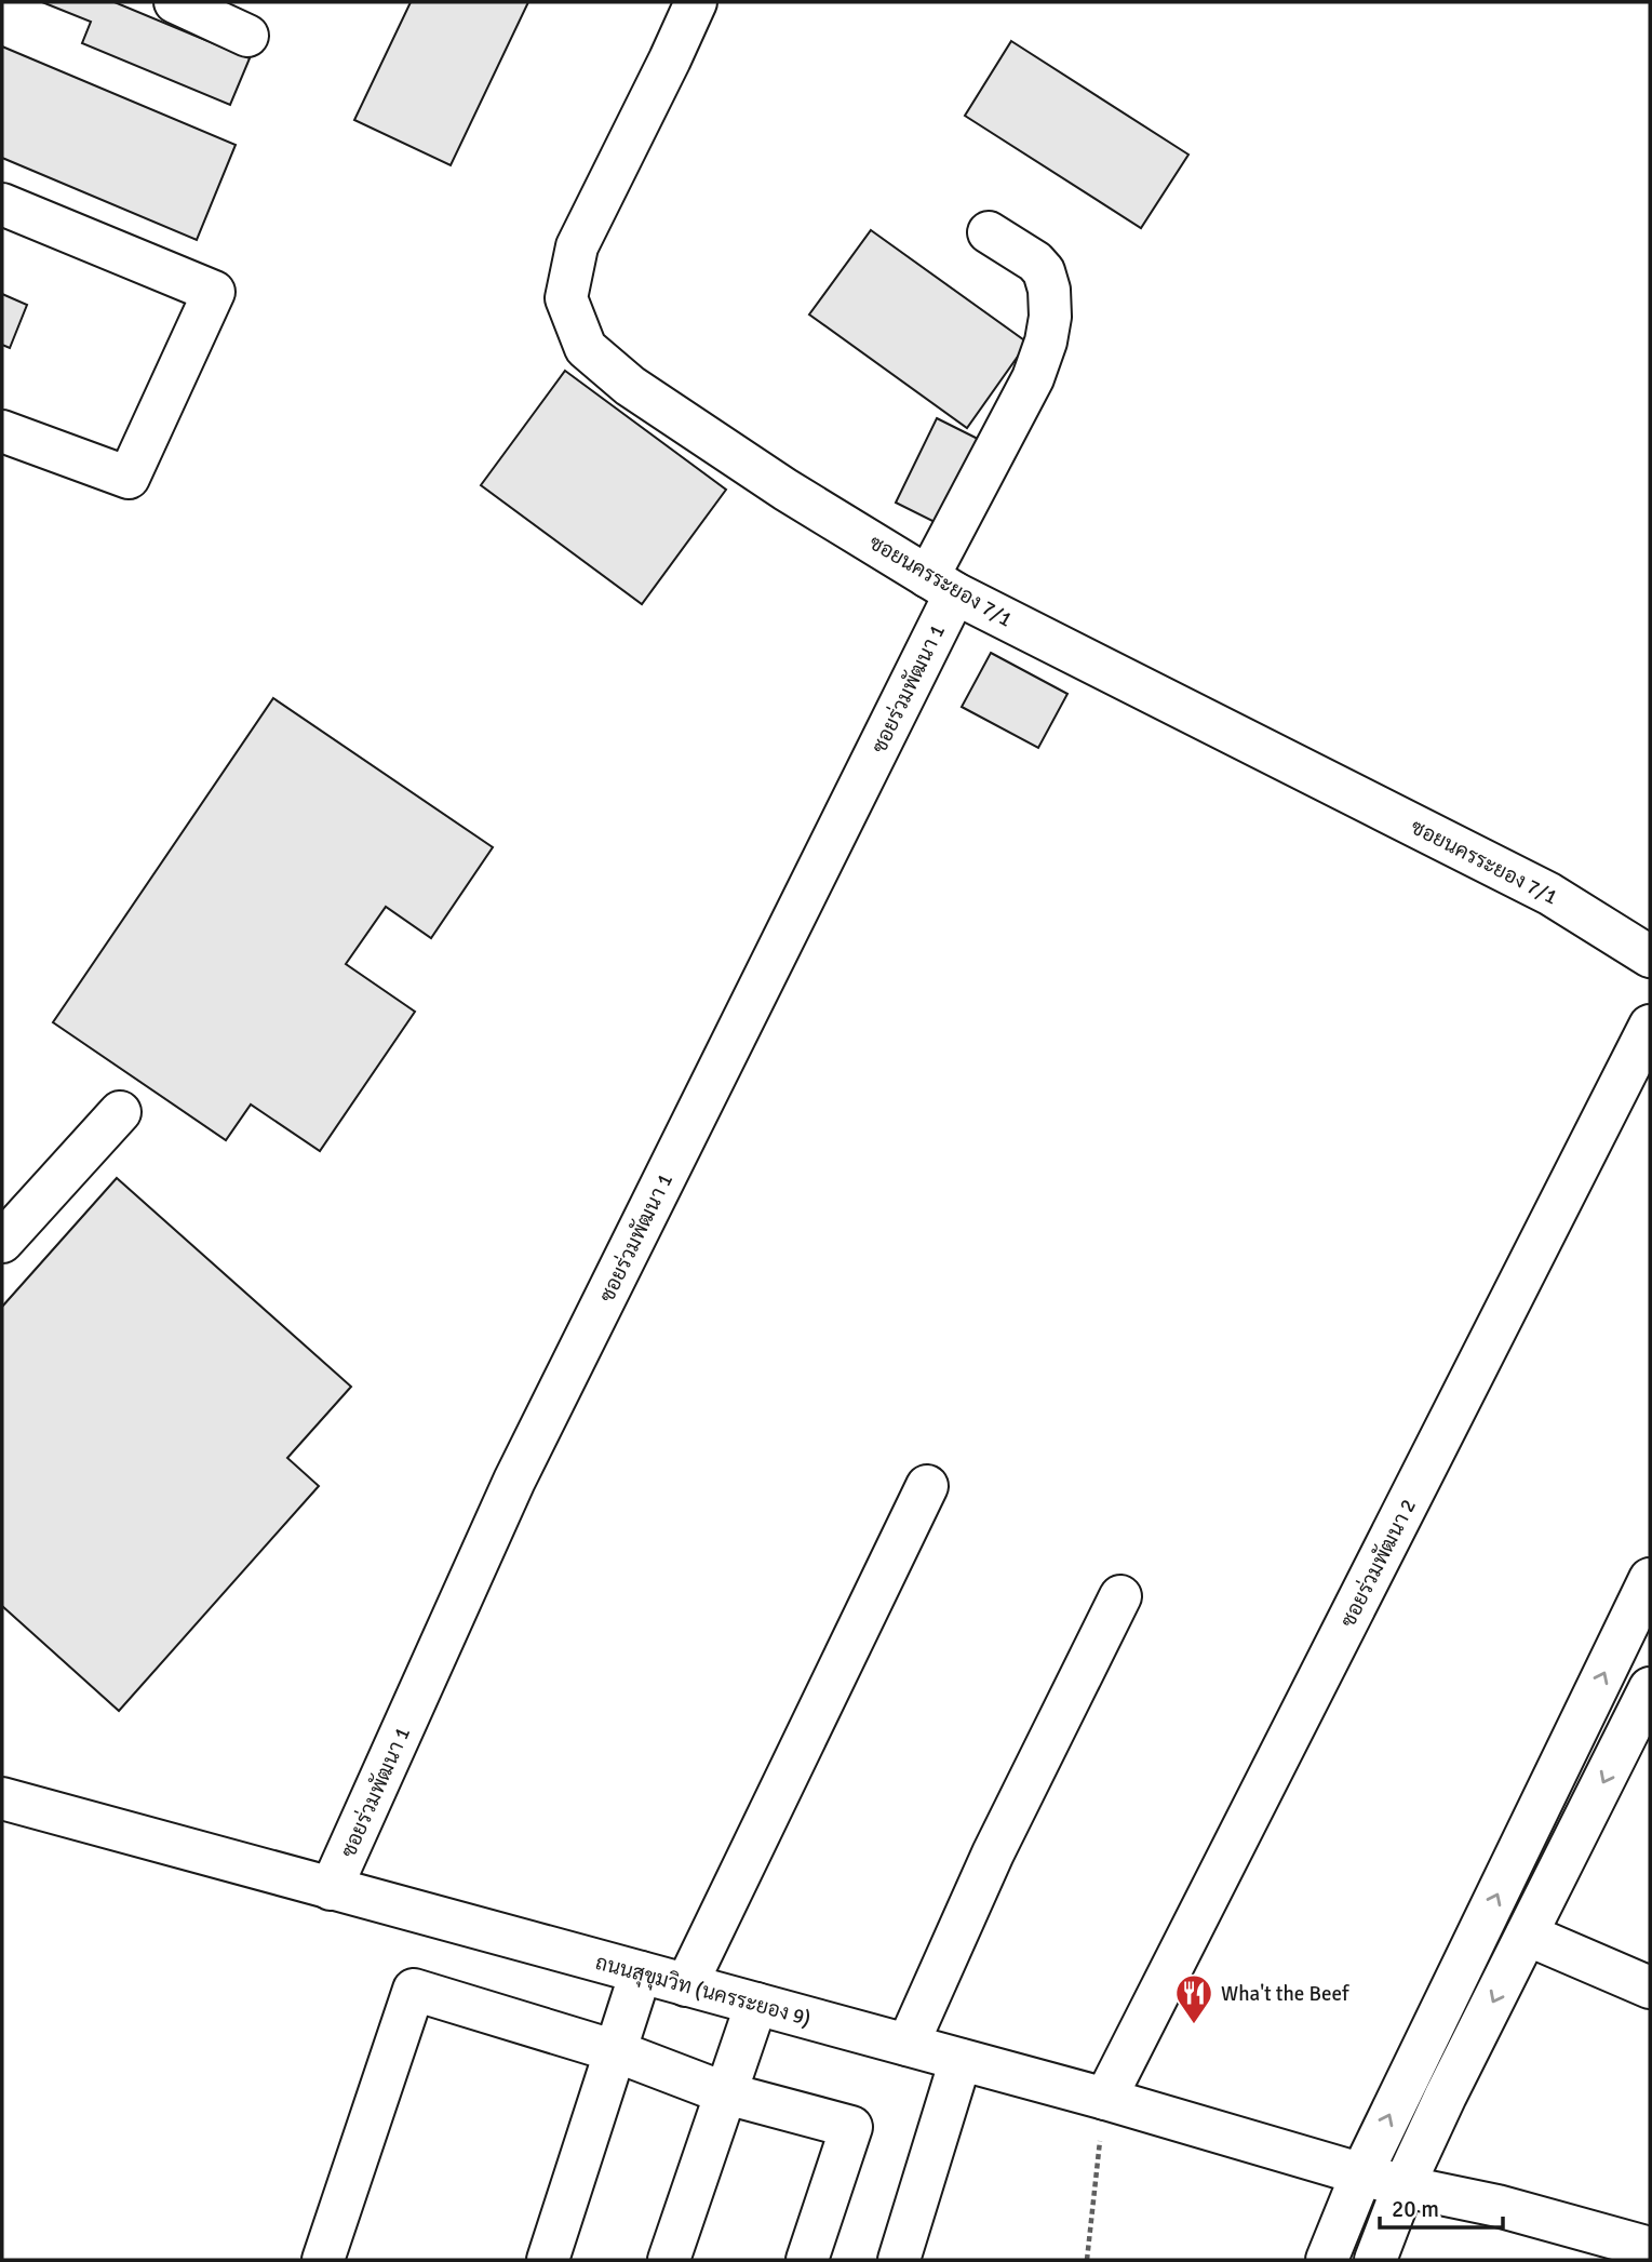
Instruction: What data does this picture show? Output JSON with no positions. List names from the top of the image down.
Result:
{
  "streets": {
    "street": [
      "ซอยนครระยอง 7/1",
      "ซอยร่วมพัฒนา 1",
      "ซอยร่วมพัฒนา 2",
      "ถนนสุขุมวิท (นครระยอง 9)"
    ]
  },
  "crossings": [
    ["ซอยนครระยอง 7/1", "ซอยร่วมพัฒนา 1"],
    ["ซอยร่วมพัฒนา 1", "ถนนสุขุมวิท (นครระยอง 9)"],
    ["ซอยร่วมพัฒนา 2", "ถนนสุขุมวิท (นครระยอง 9)"]
  ],
  "places": {
    "restaurant": ["Wha't the Beef"]
  },
  "scale_bar": "20 m"
}
